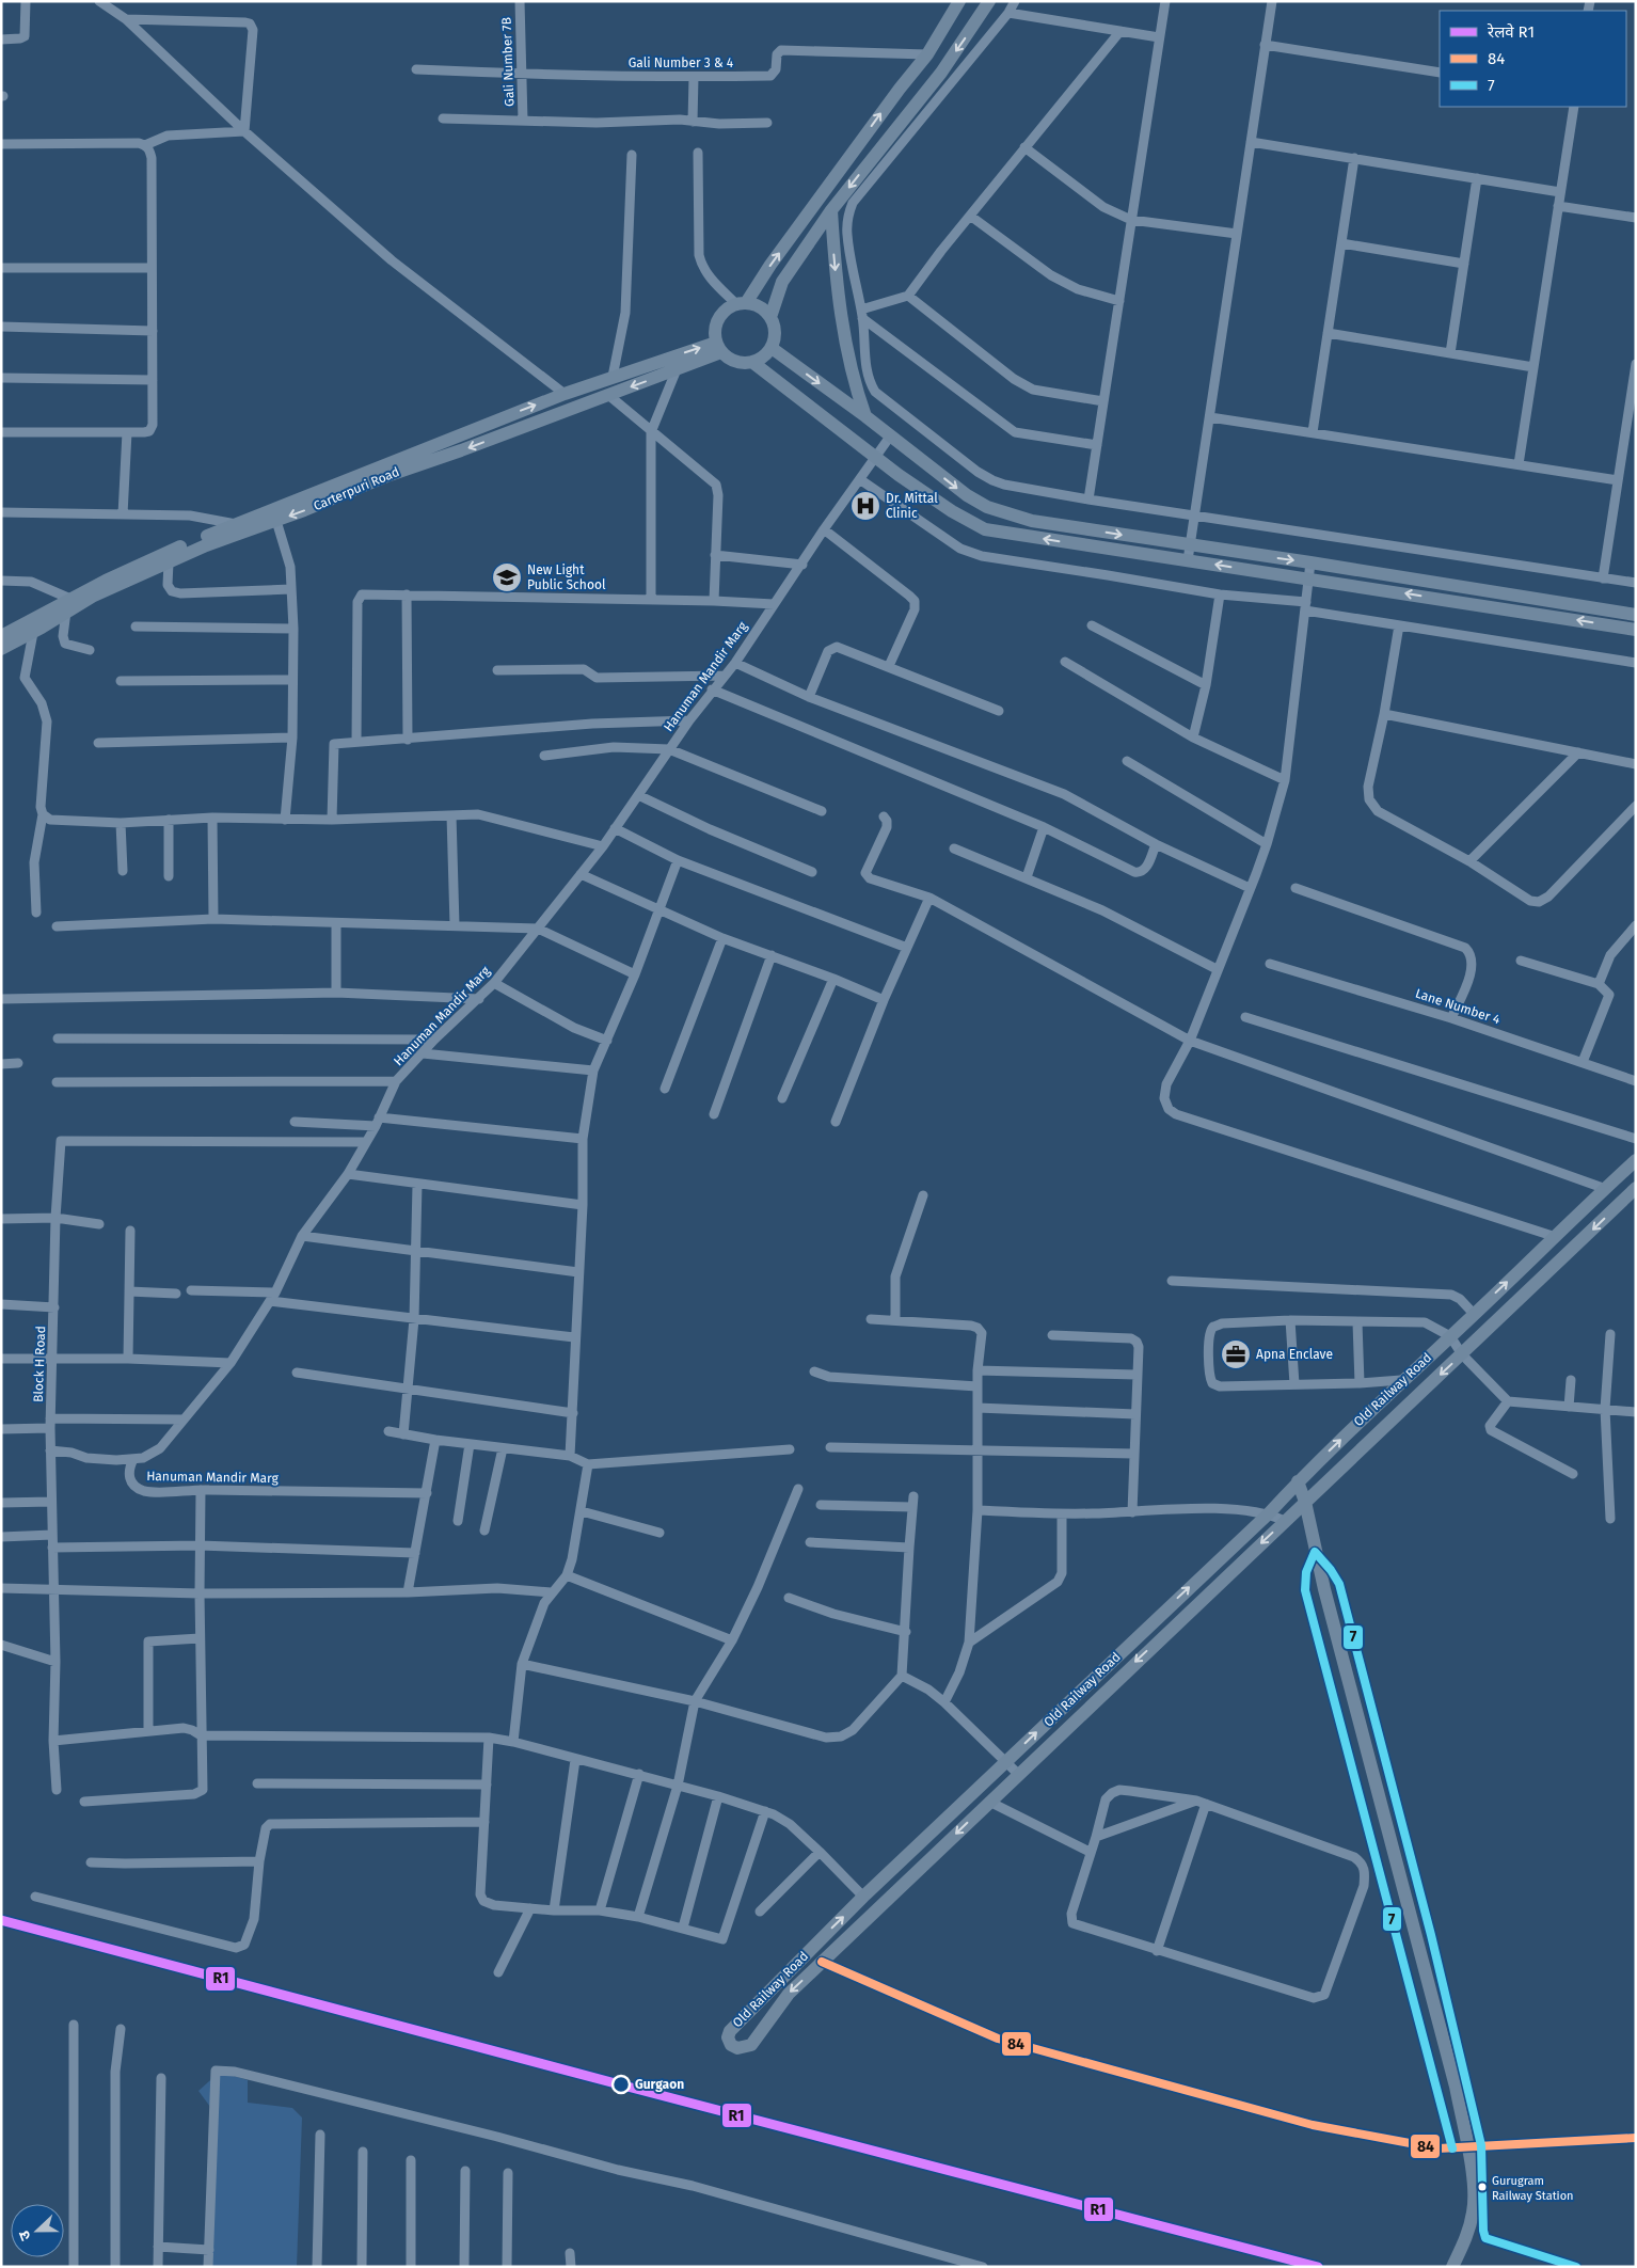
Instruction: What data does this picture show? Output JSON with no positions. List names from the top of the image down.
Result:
{
  "streets": {
    "main road": ["Carterpuri Road", "Old Railway Road"],
    "street": [
      "Gali Number 7B",
      "Gali Number 3 & 4",
      "Hanuman Mandir Marg",
      "Lane Number 4",
      "Block H Road"
    ]
  },
  "crossings": [
    ["Gali Number 7B", "Gali Number 3 & 4"],
    ["Hanuman Mandir Marg", "Block H Road"]
  ],
  "places": {
    "hospital": ["Dr. Mittal Clinic"],
    "school or university": ["New Light Public School"],
    "office": ["Apna Enclave"],
    "other": ["Gurgaon", "Gurugram Railway Station"]
  },
  "lines": ["transit line 7", "rail line R1", "transit line 84"],
  "legend": ["रेलवे R1", "84", "7"],
  "north": "left"
}
